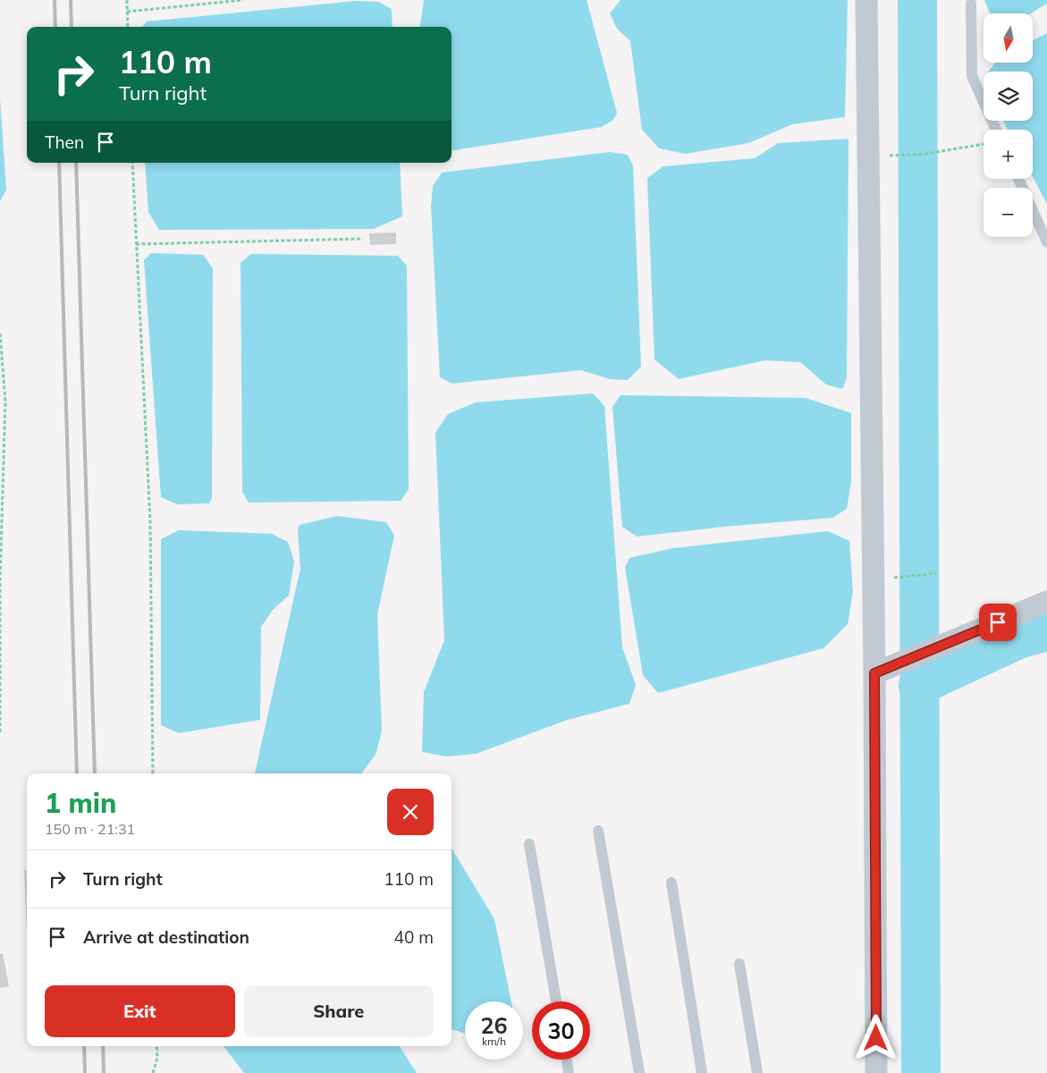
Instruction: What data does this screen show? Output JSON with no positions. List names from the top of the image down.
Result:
{
  "north": "bottom",
  "page": {
    "map_buttons": ["+", "−"],
    "turn": ["110 m", "Turn right"],
    "then": "Then",
    "heading": ["1 min", "150 m · 21:31"],
    "list": [
      {
        "name": "Turn right",
        "value": "110 m"
      },
      {
        "name": "Arrive at destination",
        "value": "40 m"
      }
    ],
    "buttons": ["Exit", "Share"],
    "speed": "26 km/h",
    "limit": "30"
  }
}
